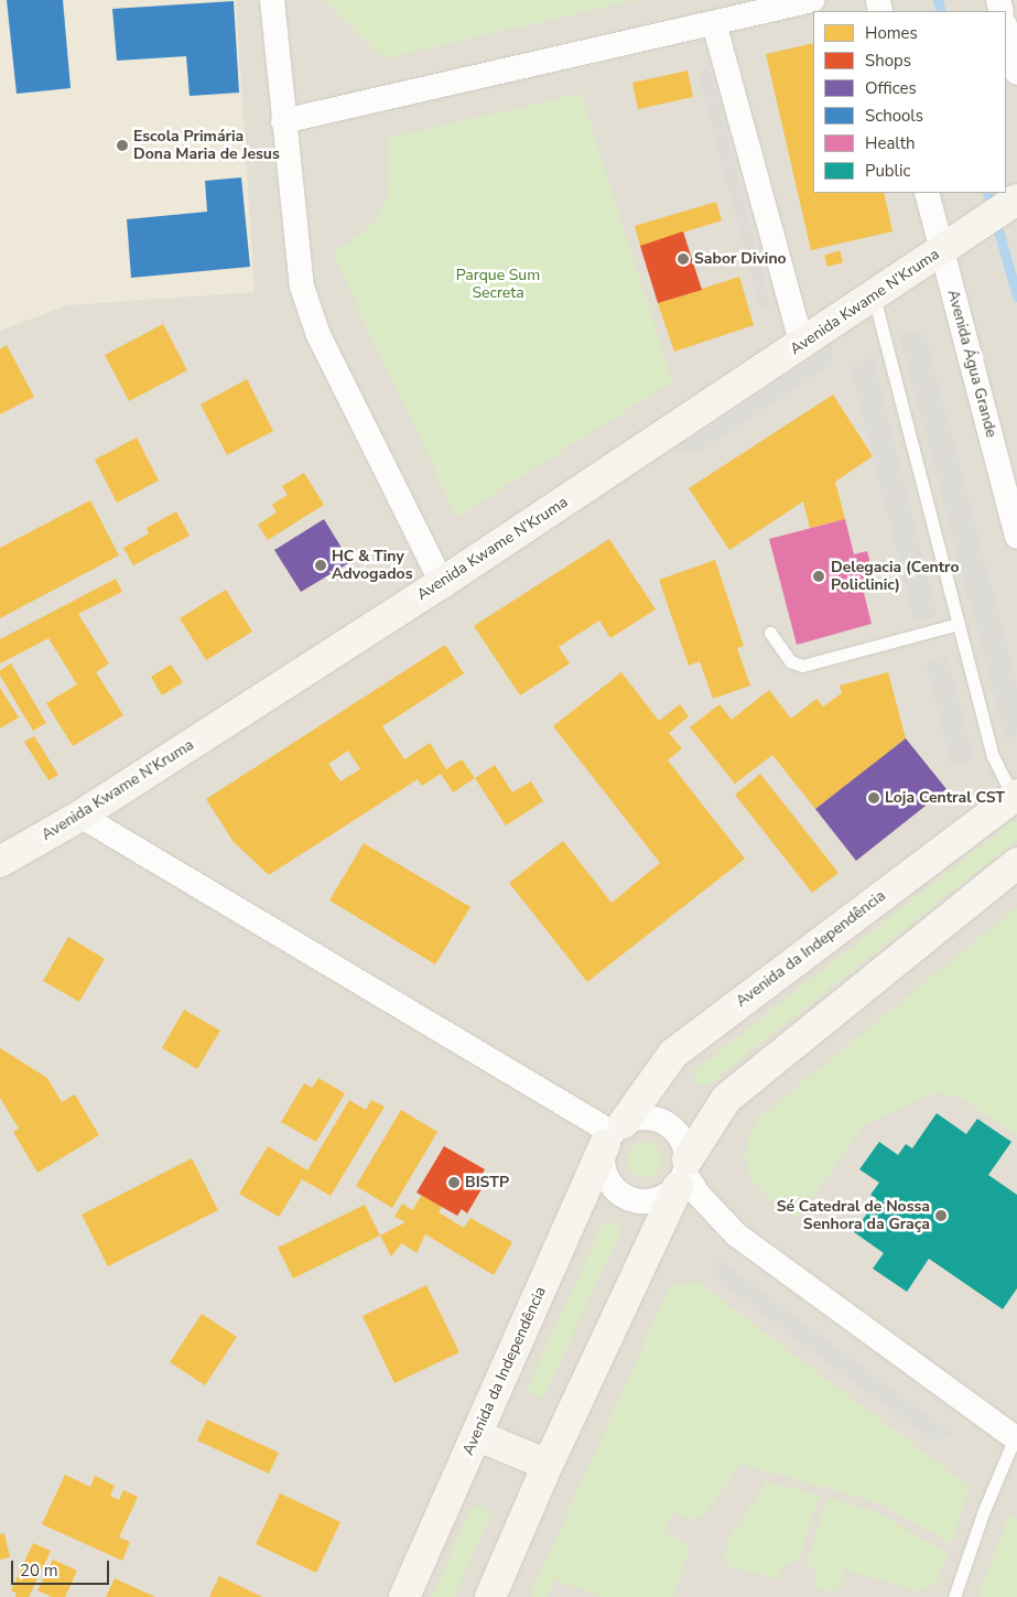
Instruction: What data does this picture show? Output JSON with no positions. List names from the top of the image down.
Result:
{
  "streets": {
    "street": ["Avenida Kwame N’Kruma", "Avenida Água Grande", "Avenida da Independência"]
  },
  "crossings": [
    ["Avenida Kwame N’Kruma", "Avenida Água Grande"]
  ],
  "parks": ["Parque Sum Secreta"],
  "places": [
    "Escola Primária Dona Maria de Jesus",
    "Sabor Divino",
    "HC & Tiny Advogados",
    "Delegacia (Centro Policlinic)",
    "Loja Central CST",
    "BISTP",
    "Sé Catedral de Nossa Senhora da Graça"
  ],
  "legend": [
    "Homes",
    "Shops",
    "Offices",
    "Schools",
    "Health",
    "Public"
  ],
  "scale_bar": "20 m"
}
